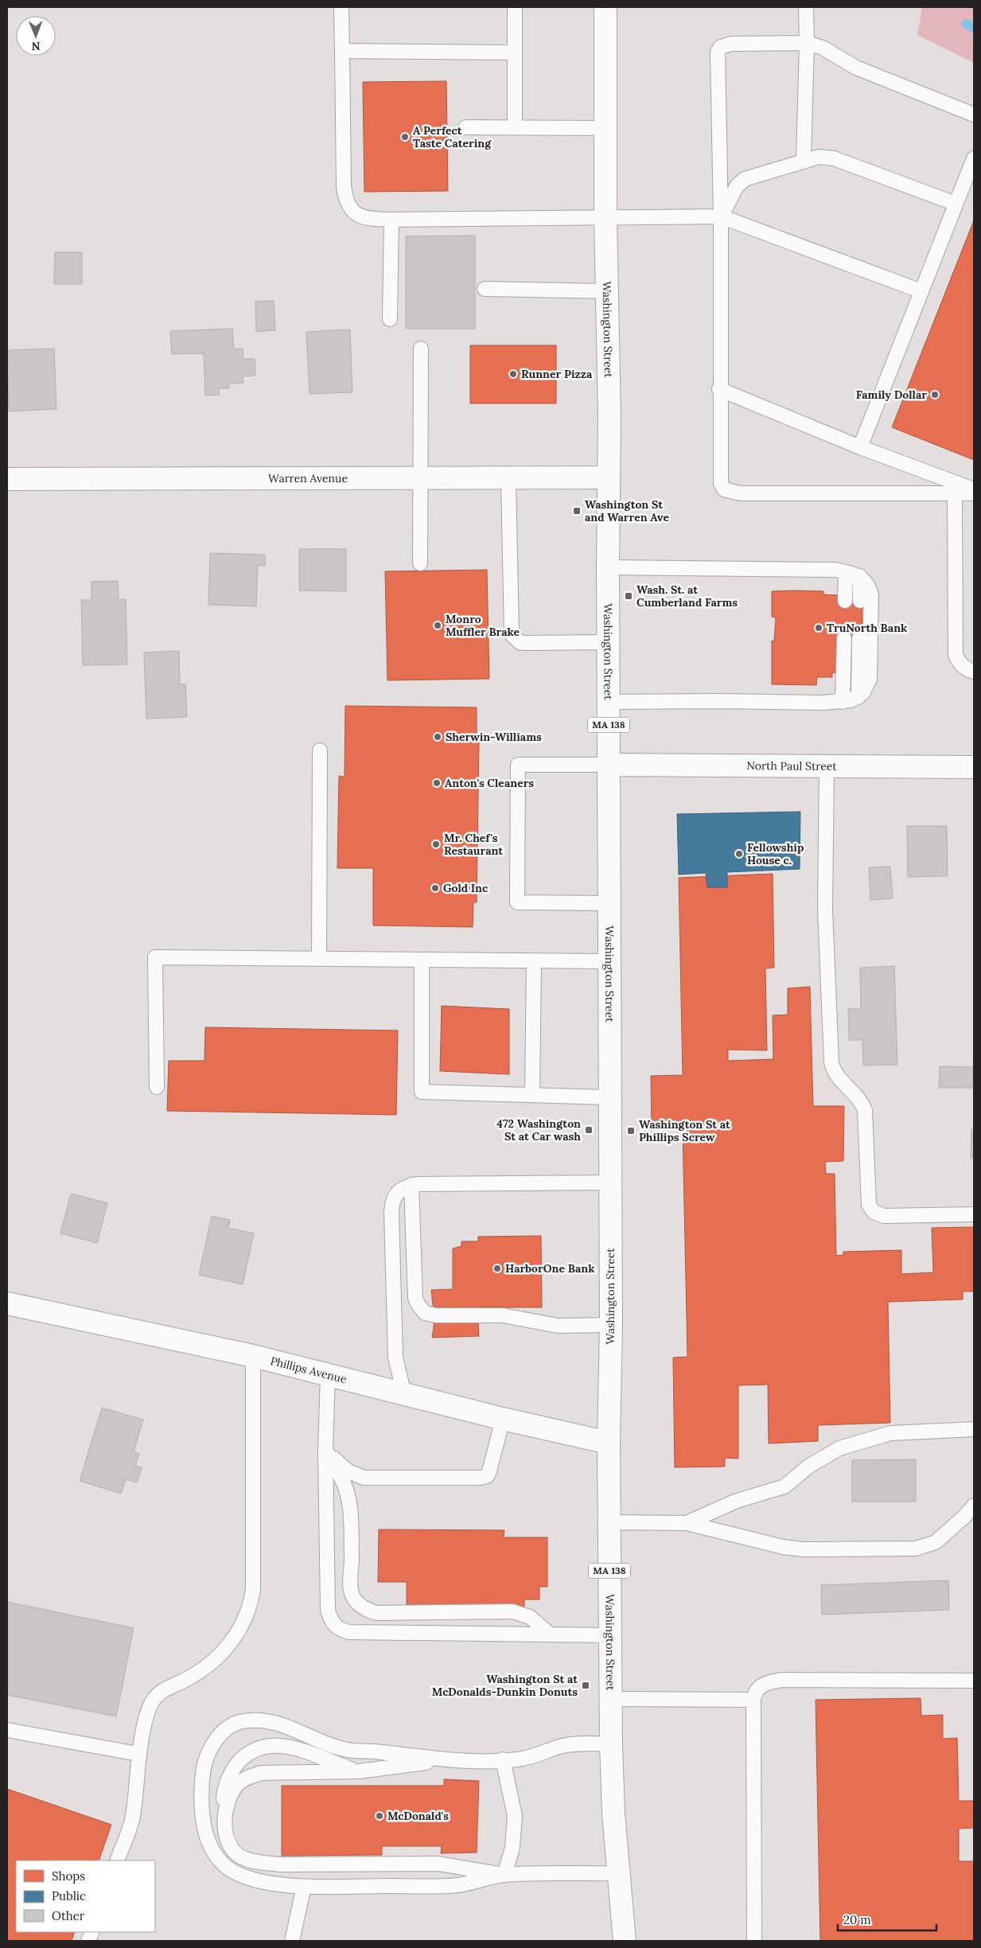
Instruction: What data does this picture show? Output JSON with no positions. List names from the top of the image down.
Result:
{
  "streets": {
    "main road": [
      "Washington Street",
      "Warren Avenue",
      "MA 138",
      "North Paul Street",
      "Phillips Avenue"
    ]
  },
  "crossings": [
    ["Washington Street", "Warren Avenue"],
    ["Washington Street", "North Paul Street"],
    ["Washington Street", "Phillips Avenue"]
  ],
  "places": {
    "other": [
      "A Perfect Taste Catering",
      "Runner Pizza",
      "Family Dollar",
      "Monro Muffler Brake",
      "TruNorth Bank",
      "Sherwin-Williams",
      "Anton's Cleaners",
      "Mr. Chef's Restaurant",
      "Fellowship House c.",
      "Gold Inc",
      "HarborOne Bank",
      "McDonald's"
    ],
    "transit": [
      "Washington St and Warren Ave",
      "Wash. St. at Cumberland Farms",
      "472 Washington St at Car wash",
      "Washington St at Phillips Screw",
      "Washington St at McDonalds-Dunkin Donuts"
    ]
  },
  "legend": ["Shops", "Public", "Other"],
  "scale_bar": "20 m",
  "north": "bottom"
}
